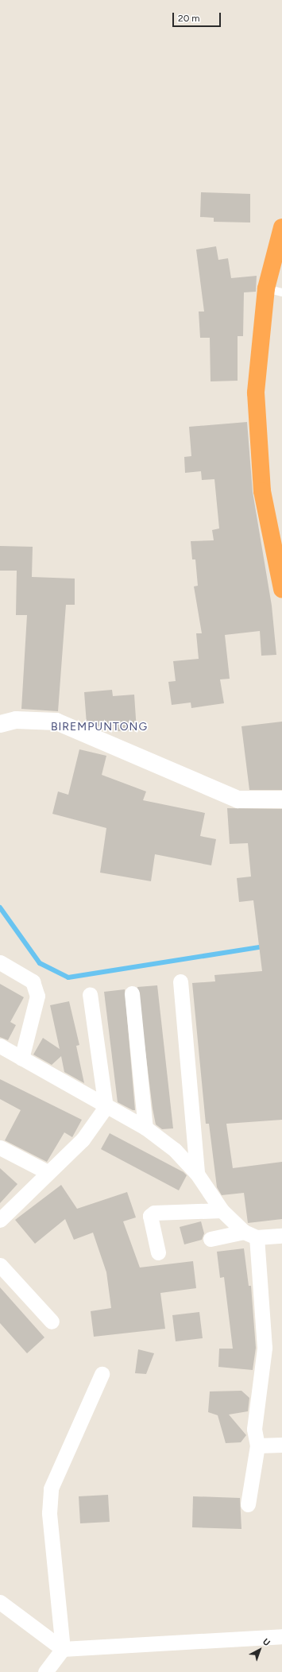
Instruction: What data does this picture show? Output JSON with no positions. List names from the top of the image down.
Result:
{
  "districts": ["BIREMPUNTONG"],
  "scale_bar": "20 m",
  "north": "top right"
}
